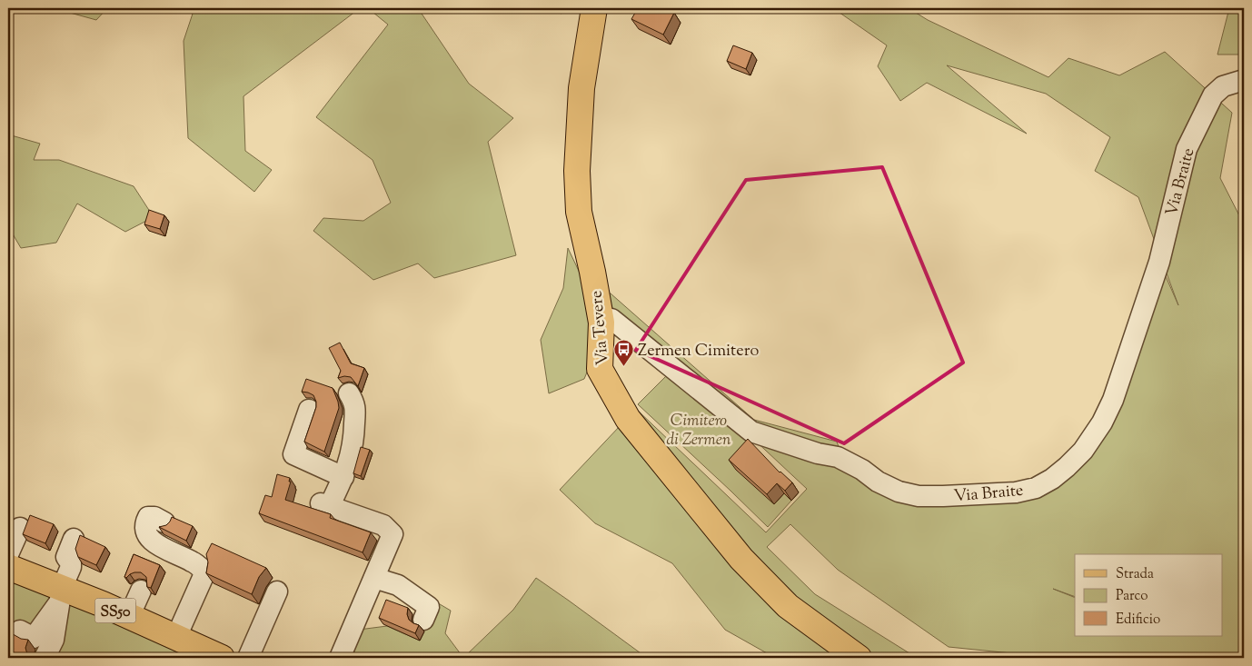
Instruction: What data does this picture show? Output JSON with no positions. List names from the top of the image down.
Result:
{
  "streets": {
    "main road": ["Via Tevere", "SS50"],
    "street": ["Via Braite"]
  },
  "crossings": [
    ["Via Braite", "Via Tevere"]
  ],
  "parks": ["Cimitero di Zermen"],
  "places": {
    "bus stop": ["Zermen Cimitero"]
  },
  "legend": ["Strada", "Parco", "Edificio"]
}
